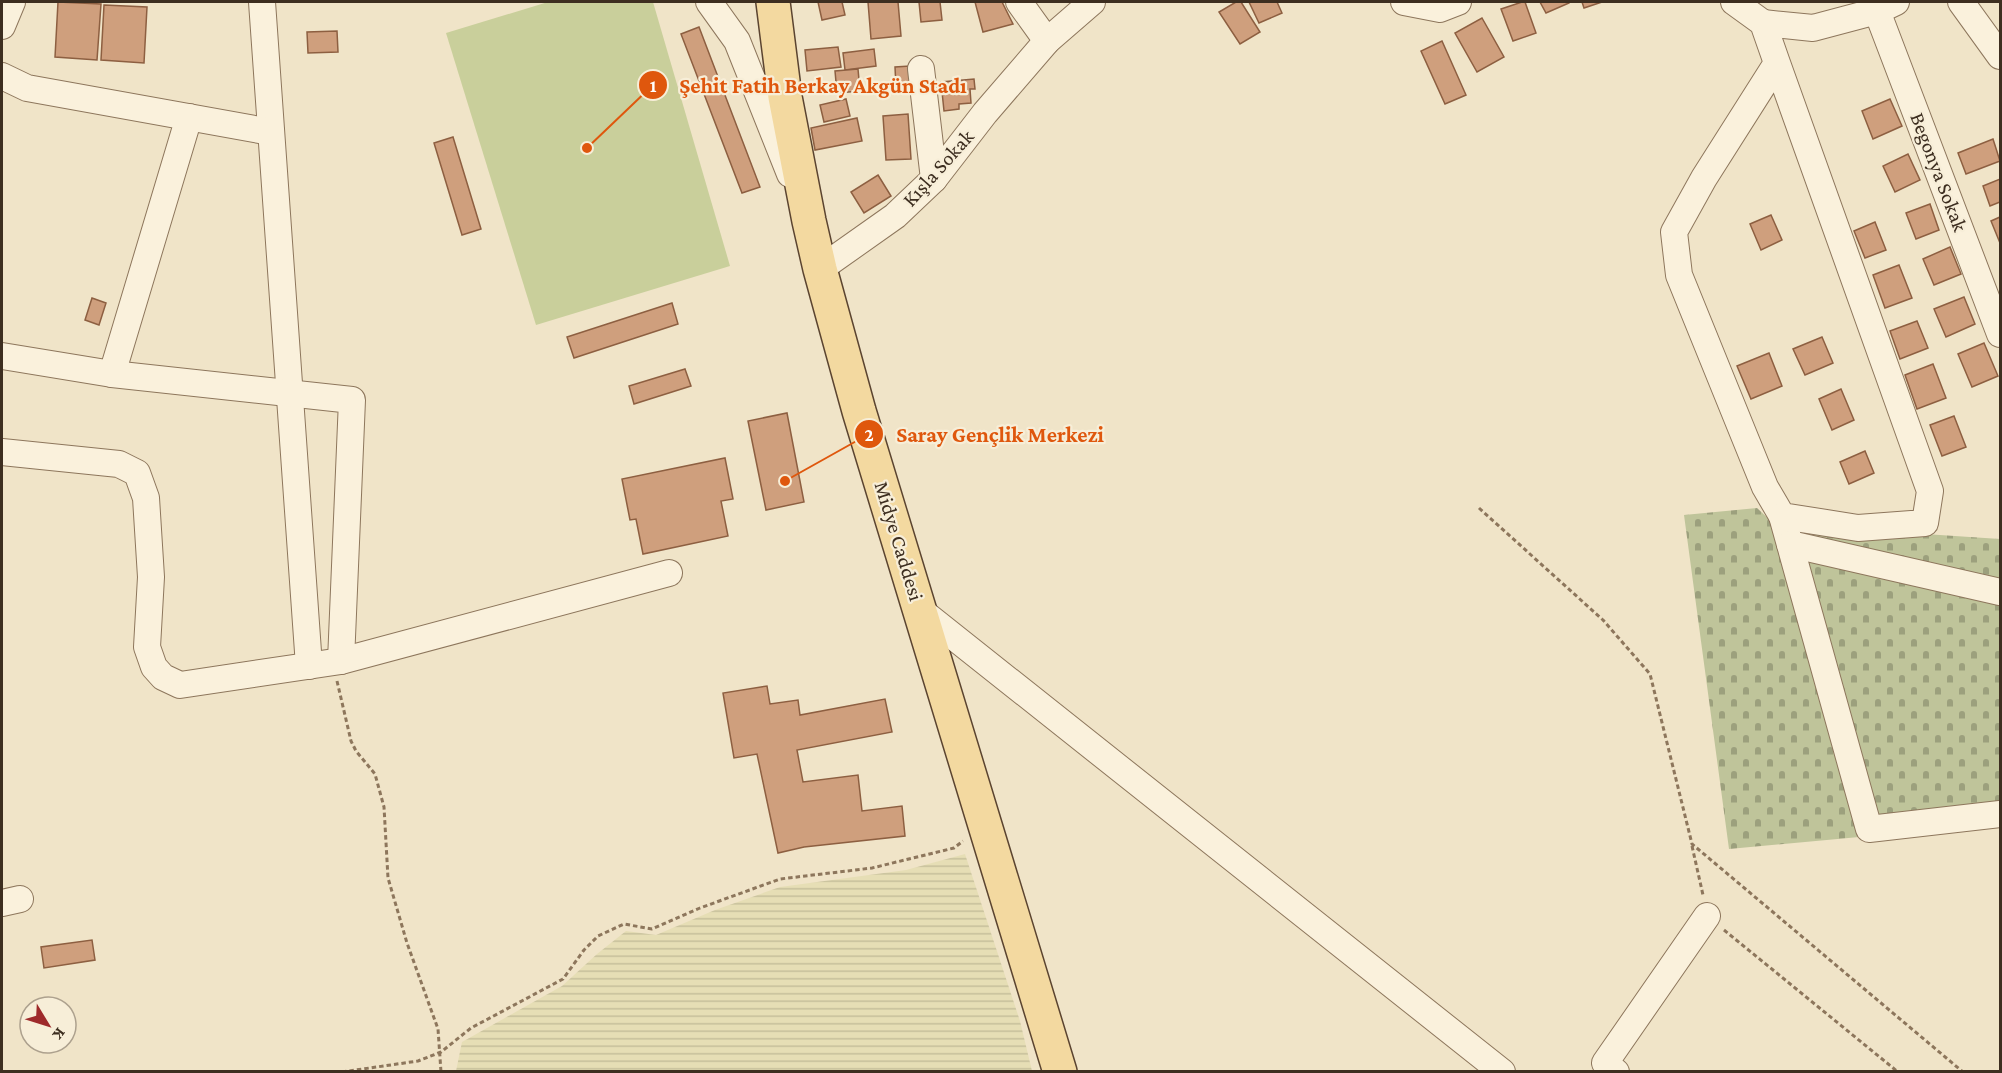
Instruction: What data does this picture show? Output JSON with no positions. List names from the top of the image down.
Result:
{
  "streets": {
    "main road": ["Midye Caddesi"],
    "street": ["Kışla Sokak", "Begonya Sokak"]
  },
  "crossings": [
    ["Kışla Sokak", "Midye Caddesi"]
  ],
  "places": ["Şehit Fatih Berkay Akgün Stadı", "Saray Gençlik Merkezi"],
  "north": "bottom right"
}
